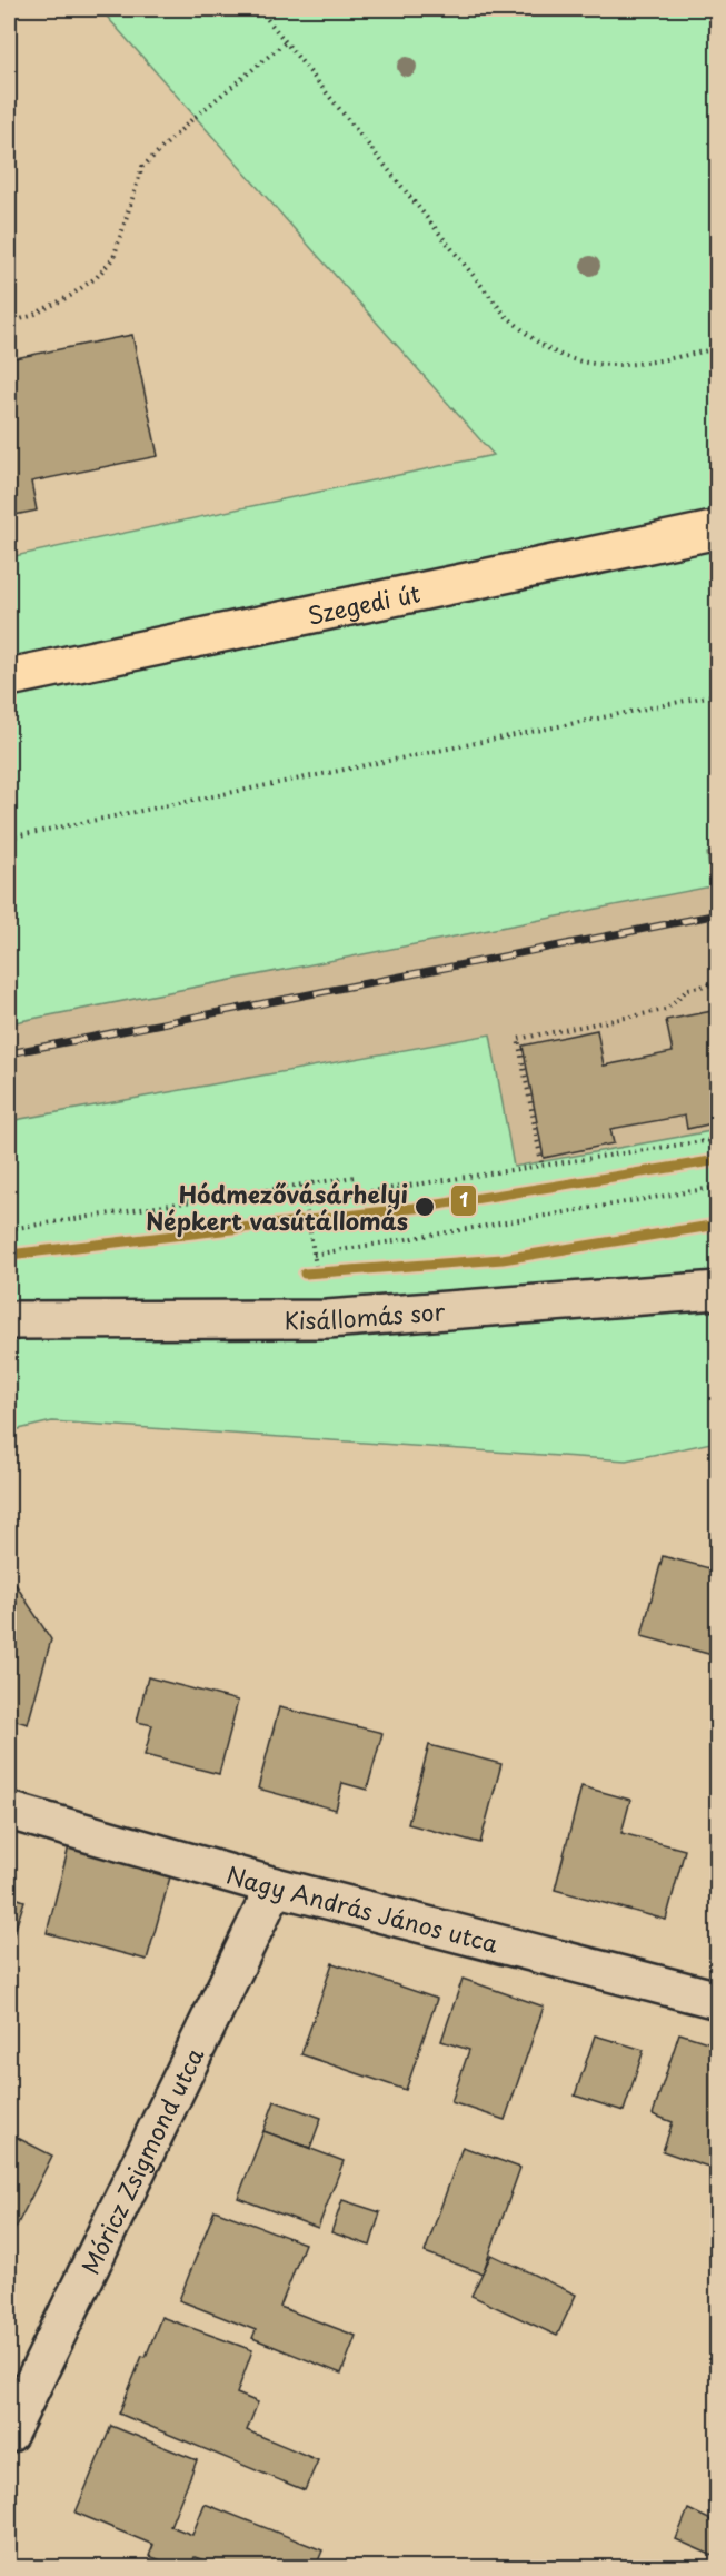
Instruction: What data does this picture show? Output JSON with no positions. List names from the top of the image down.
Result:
{
  "streets": {
    "main road": ["Szegedi út"],
    "street": ["Kisállomás sor", "Nagy András János utca", "Móricz Zsigmond utca"]
  },
  "crossings": [
    ["Nagy András János utca", "Móricz Zsigmond utca"]
  ],
  "places": ["Hódmezővásárhelyi Népkert vasútállomás"],
  "lines": ["transit line 1"]
}
